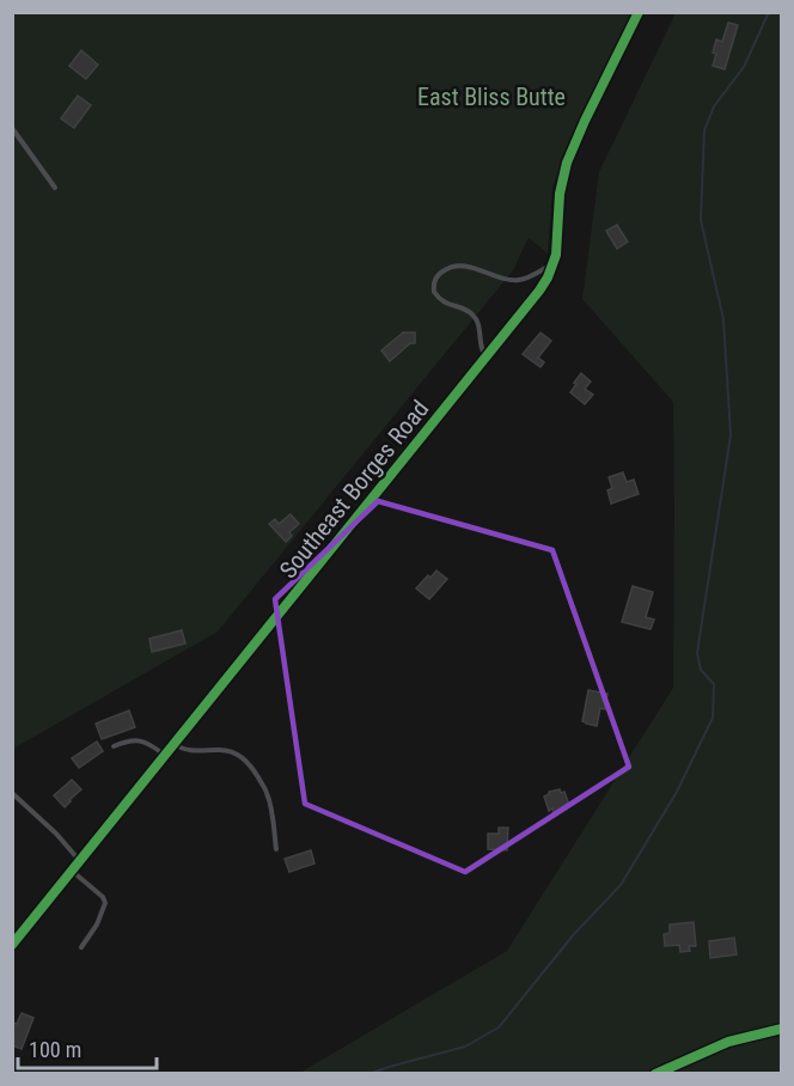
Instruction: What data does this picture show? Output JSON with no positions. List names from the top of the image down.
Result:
{
  "streets": {
    "street": ["Southeast Borges Road"]
  },
  "parks": ["East Bliss Butte"],
  "scale_bar": "100 m"
}
